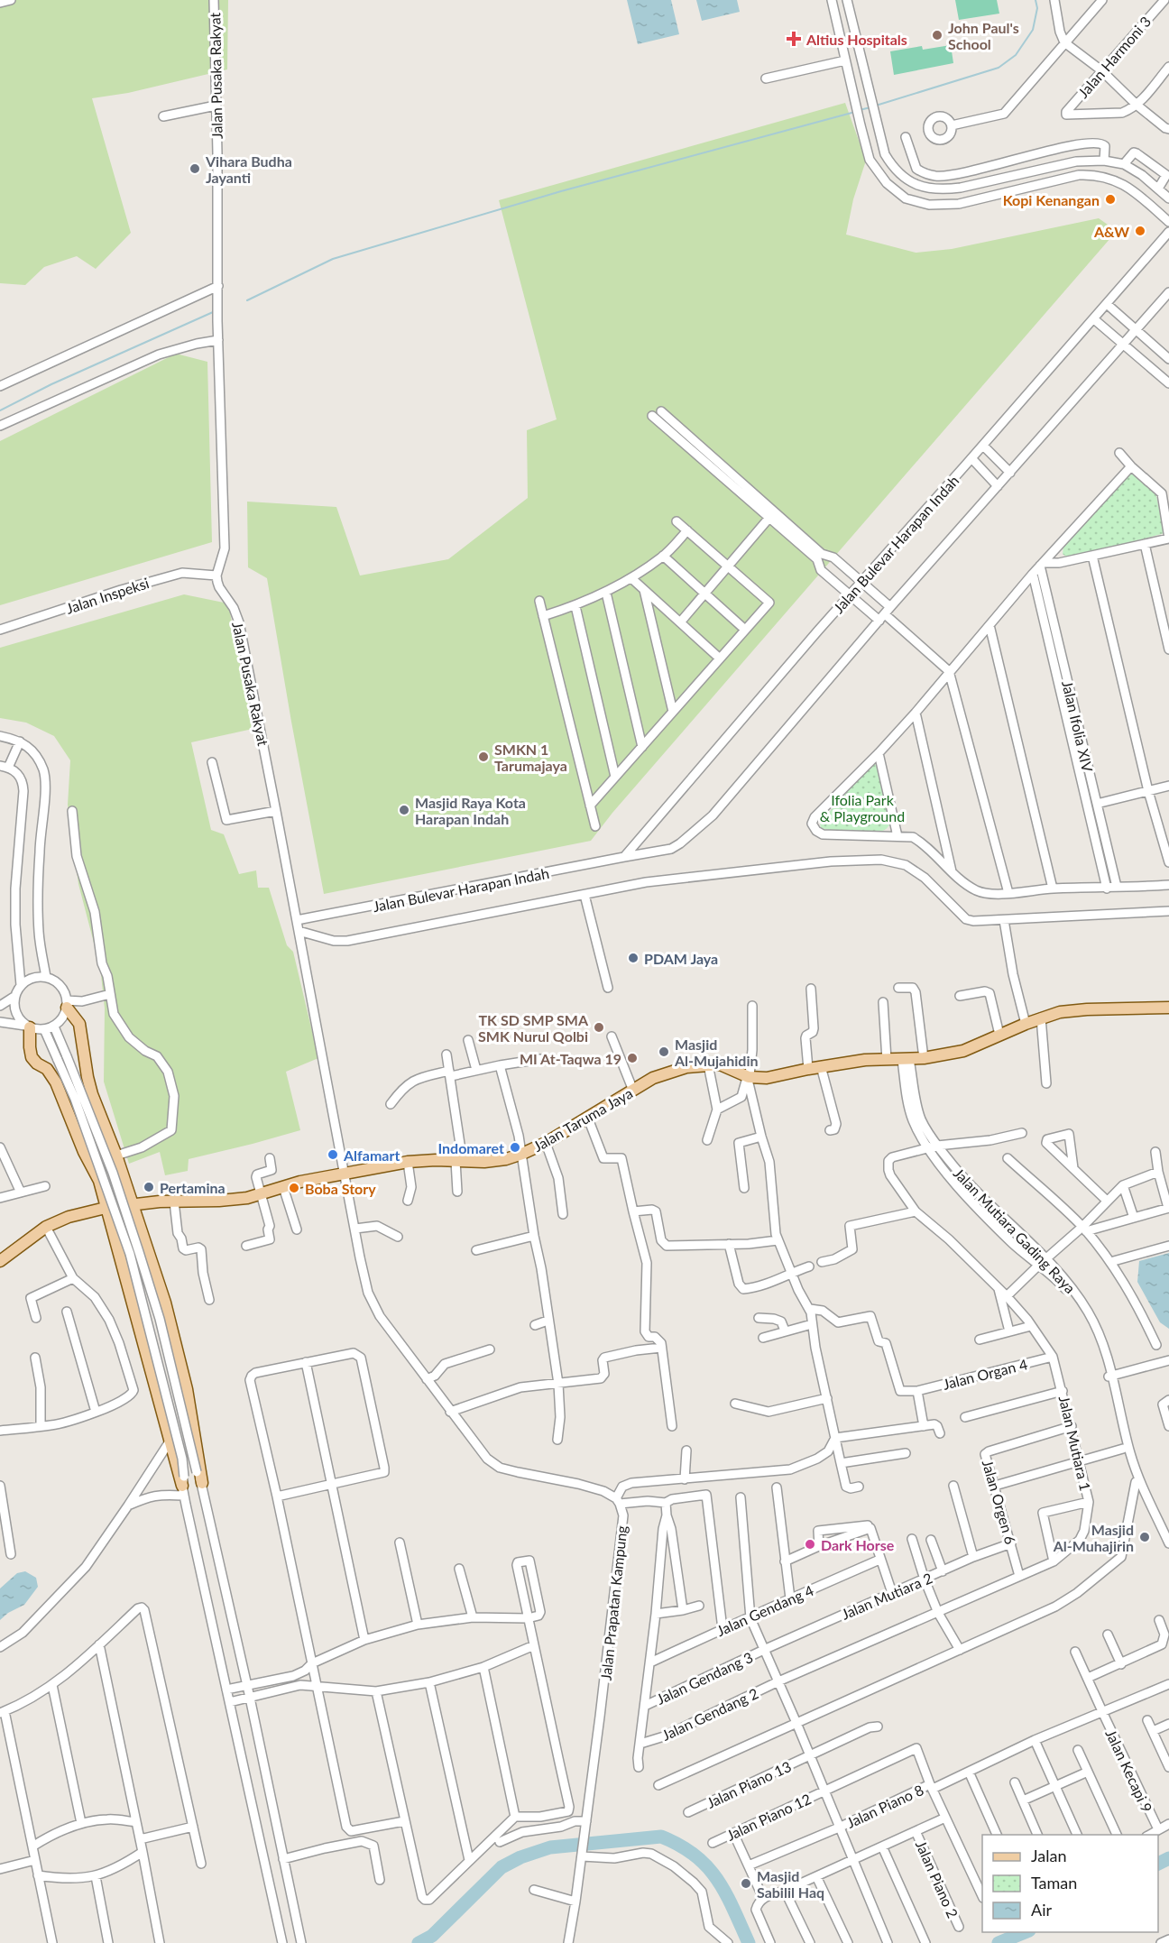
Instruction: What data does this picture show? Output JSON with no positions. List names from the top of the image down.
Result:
{
  "streets": {
    "main road": ["Jalan Taruma Jaya"],
    "street": [
      "Jalan Harmoni 3",
      "Jalan Pusaka Rakyat",
      "Jalan Bulevar Harapan Indah",
      "Jalan Inspeksi",
      "Jalan Ifolia XIV",
      "Jalan Mutiara Gading Raya",
      "Jalan Organ 4",
      "Jalan Mutiara 1",
      "Jalan Orgen 6",
      "Jalan Mutiara 2",
      "Jalan Prapatan Kampung",
      "Jalan Gendang 4",
      "Jalan Gendang 3",
      "Jalan Gendang 2",
      "Jalan Kecapi 9",
      "Jalan Piano 13",
      "Jalan Piano 8",
      "Jalan Piano 12",
      "Jalan Piano 2"
    ]
  },
  "crossings": [
    ["Jalan Pusaka Rakyat", "Jalan Bulevar Harapan Indah"],
    ["Jalan Pusaka Rakyat", "Jalan Inspeksi"],
    ["Jalan Pusaka Rakyat", "Jalan Taruma Jaya"],
    ["Jalan Taruma Jaya", "Jalan Mutiara Gading Raya"],
    ["Jalan Mutiara Gading Raya", "Jalan Mutiara 1"],
    ["Jalan Organ 4", "Jalan Mutiara 1"],
    ["Jalan Mutiara 1", "Jalan Orgen 6"],
    ["Jalan Mutiara 1", "Jalan Gendang 2"],
    ["Jalan Orgen 6", "Jalan Mutiara 2"],
    ["Jalan Mutiara 2", "Jalan Gendang 3"],
    ["Jalan Kecapi 9", "Jalan Piano 8"],
    ["Jalan Piano 8", "Jalan Piano 12"]
  ],
  "parks": ["Ifolia Park & Playground"],
  "places": {
    "other": [
      "John Paul's School",
      "Vihara Budha Jayanti",
      "Kopi Kenangan",
      "A&W",
      "SMKN 1 Tarumajaya",
      "Masjid Raya Kota Harapan Indah",
      "PDAM Jaya",
      "TK SD SMP SMA SMK Nurul Qolbi",
      "Masjid Al-Mujahidin",
      "MI At-Taqwa 19",
      "Indomaret",
      "Alfamart",
      "Pertamina",
      "Boba Story",
      "Masjid Al-Muhajirin",
      "Dark Horse",
      "Masjid Sabilil Haq"
    ],
    "health": ["Altius Hospitals"]
  },
  "legend": ["Jalan", "Taman", "Air"]
}
